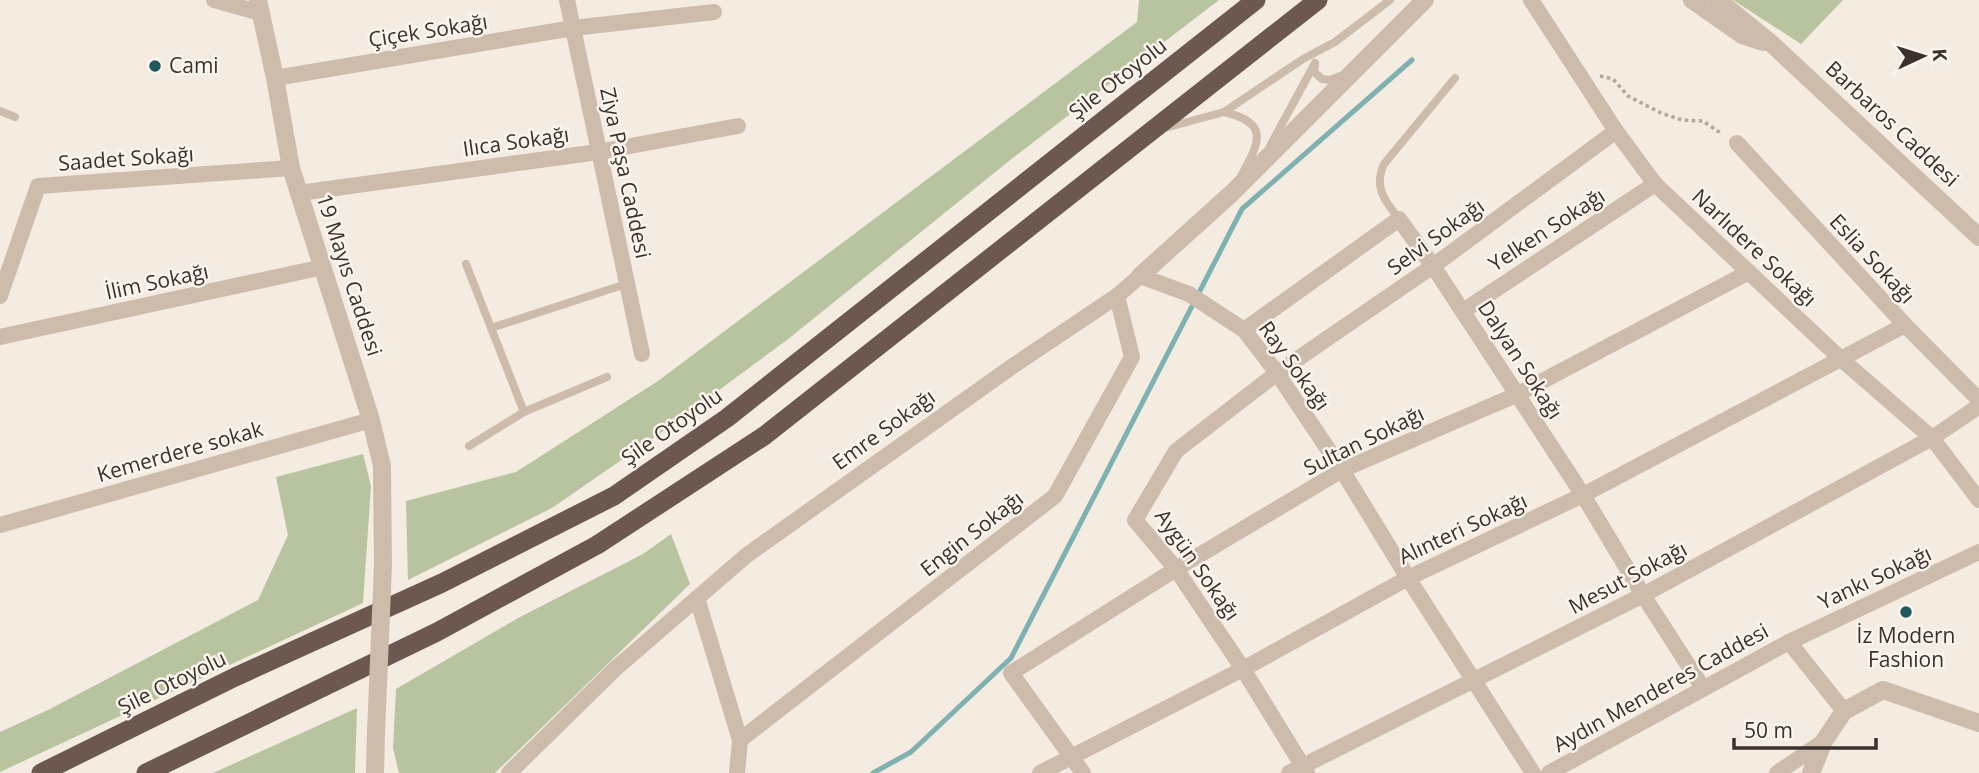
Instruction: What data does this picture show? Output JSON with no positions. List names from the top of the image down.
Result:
{
  "streets": {
    "highway": ["Şile Otoyolu"],
    "street": [
      "Çiçek Sokağı",
      "Barbaros Caddesi",
      "Ilıca Sokağı",
      "Saadet Sokağı",
      "Ziya Paşa Caddesi",
      "Yelken Sokağı",
      "Selvi Sokağı",
      "Narlıdere Sokağı",
      "Eslia Sokağı",
      "19 Mayıs Caddesi",
      "İlim Sokağı",
      "Dalyan Sokağı",
      "Ray Sokağı",
      "Emre Sokağı",
      "Sultan Sokağı",
      "Kemerdere sokak",
      "Alınteri Sokağı",
      "Engin Sokağı",
      "Aygün Sokağı",
      "Mesut Sokağı",
      "Yankı Sokağı",
      "Aydın Menderes Caddesi"
    ]
  },
  "crossings": [
    ["Çiçek Sokağı", "Ziya Paşa Caddesi"],
    ["Çiçek Sokağı", "19 Mayıs Caddesi"],
    ["Ilıca Sokağı", "Ziya Paşa Caddesi"],
    ["Ilıca Sokağı", "19 Mayıs Caddesi"],
    ["Saadet Sokağı", "19 Mayıs Caddesi"],
    ["Yelken Sokağı", "Narlıdere Sokağı"],
    ["Yelken Sokağı", "Dalyan Sokağı"],
    ["Selvi Sokağı", "Narlıdere Sokağı"],
    ["Selvi Sokağı", "Dalyan Sokağı"],
    ["Selvi Sokağı", "Ray Sokağı"],
    ["Selvi Sokağı", "Aygün Sokağı"],
    ["Narlıdere Sokağı", "Sultan Sokağı"],
    ["Narlıdere Sokağı", "Alınteri Sokağı"],
    ["Narlıdere Sokağı", "Mesut Sokağı"],
    ["Eslia Sokağı", "Alınteri Sokağı"],
    ["19 Mayıs Caddesi", "İlim Sokağı"],
    ["19 Mayıs Caddesi", "Kemerdere sokak"],
    ["Dalyan Sokağı", "Sultan Sokağı"],
    ["Dalyan Sokağı", "Alınteri Sokağı"],
    ["Dalyan Sokağı", "Mesut Sokağı"],
    ["Dalyan Sokağı", "Aydın Menderes Caddesi"],
    ["Ray Sokağı", "Emre Sokağı"],
    ["Ray Sokağı", "Sultan Sokağı"],
    ["Ray Sokağı", "Alınteri Sokağı"],
    ["Ray Sokağı", "Aygün Sokağı"],
    ["Ray Sokağı", "Mesut Sokağı"],
    ["Emre Sokağı", "Engin Sokağı"],
    ["Sultan Sokağı", "Alınteri Sokağı"],
    ["Sultan Sokağı", "Aygün Sokağı"],
    ["Alınteri Sokağı", "Aygün Sokağı"],
    ["Aygün Sokağı", "Mesut Sokağı"],
    ["Yankı Sokağı", "Aydın Menderes Caddesi"]
  ],
  "places": ["Cami", "İz Modern Fashion"],
  "scale_bar": "50 m",
  "north": "right"
}
